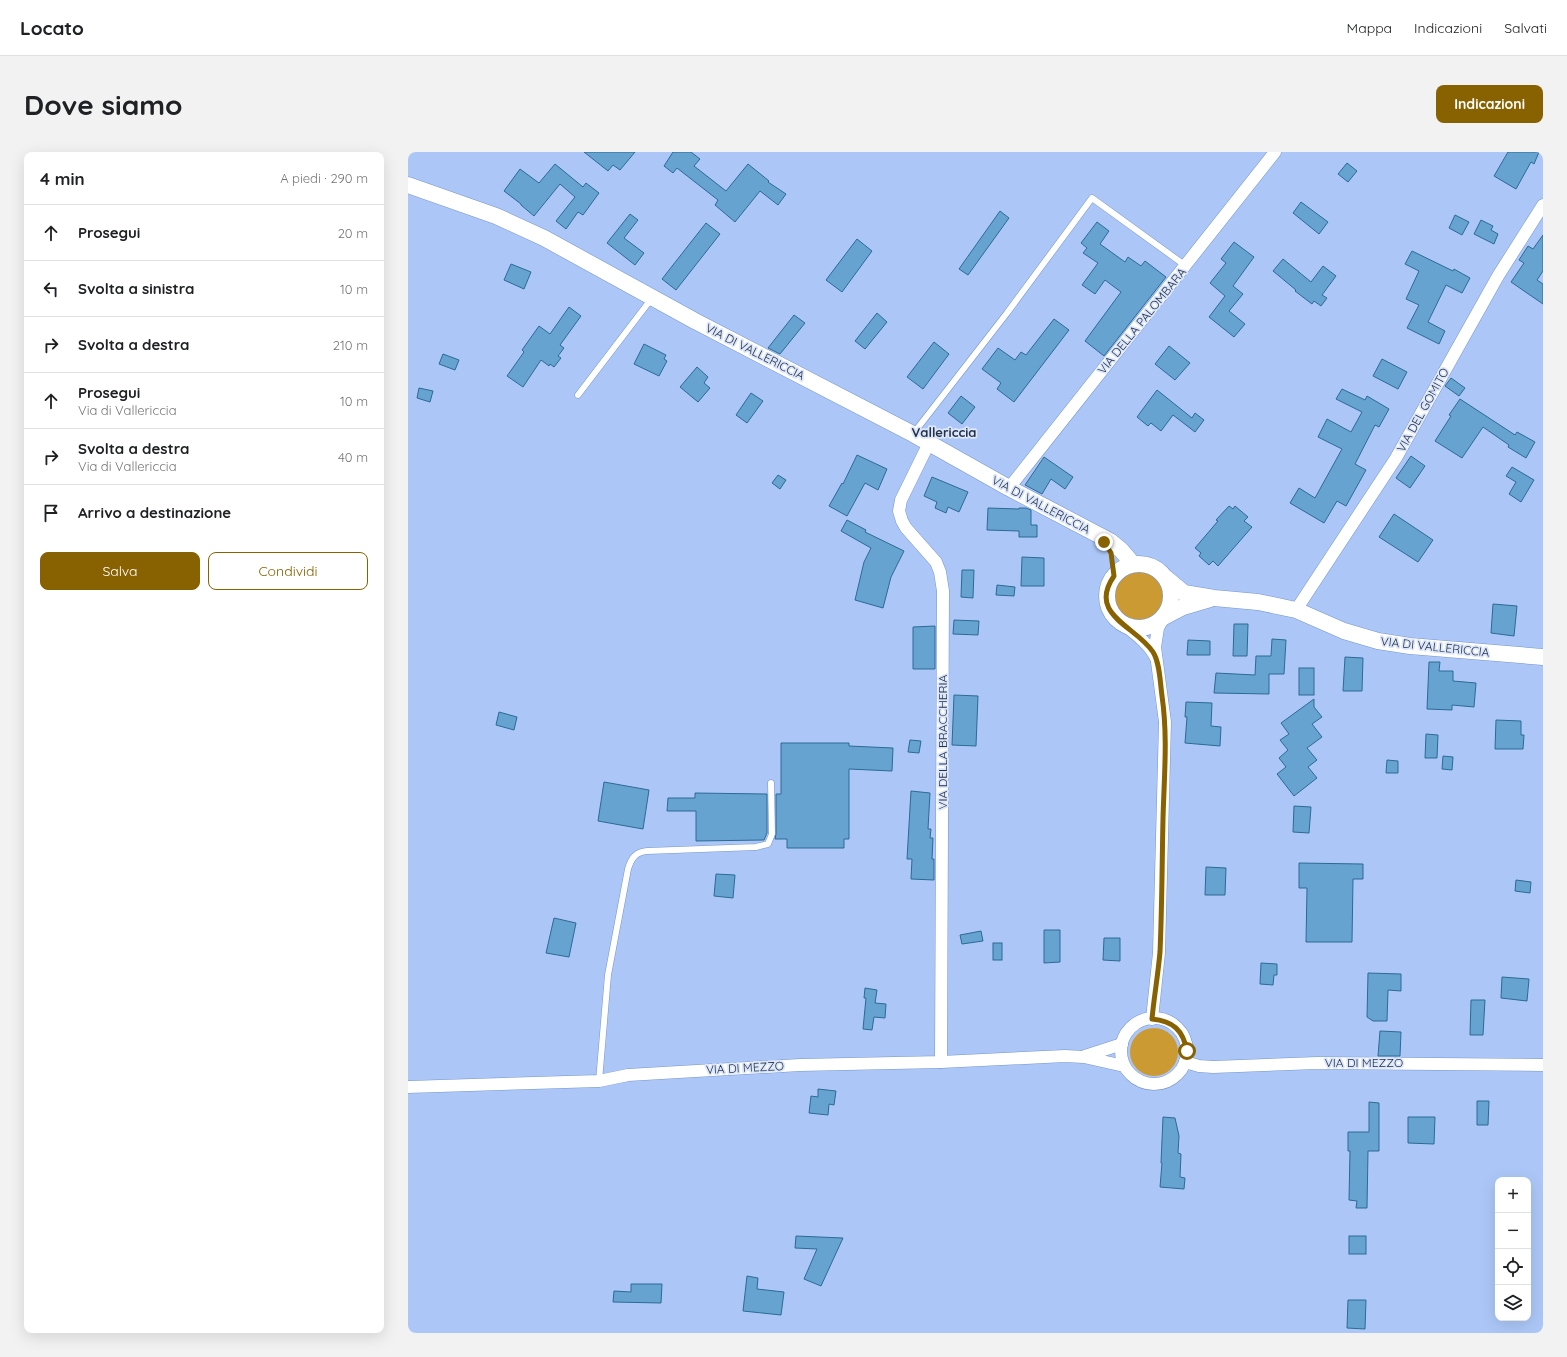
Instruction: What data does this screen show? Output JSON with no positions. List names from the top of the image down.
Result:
{
  "streets": {
    "street": [
      "VIA DELLA PALOMBARA",
      "VIA DI VALLERICCIA",
      "VIA DEL GOMITO",
      "VIA DELLA BRACCHERIA",
      "VIA DI MEZZO"
    ]
  },
  "crossings": [
    ["VIA DELLA PALOMBARA", "VIA DI VALLERICCIA"],
    ["VIA DI VALLERICCIA", "VIA DEL GOMITO"],
    ["VIA DI VALLERICCIA", "VIA DELLA BRACCHERIA"],
    ["VIA DELLA BRACCHERIA", "VIA DI MEZZO"]
  ],
  "districts": ["Vallericcia"],
  "page": {
    "header": "Locato",
    "nav": ["Mappa", "Indicazioni", "Salvati"],
    "buttons": [
      "Indicazioni",
      ["Salva", "Condividi"]
    ],
    "title": "Dove siamo",
    "heading": ["4 min", "A piedi · 290 m"],
    "list": [
      ["Prosegui", "20 m"],
      ["Svolta a sinistra", "10 m"],
      ["Svolta a destra", "210 m"],
      ["Prosegui", "Via di Vallericcia", "10 m"],
      ["Svolta a destra", "Via di Vallericcia", "40 m"],
      "Arrivo a destinazione"
    ],
    "map_buttons": ["+", "−"]
  }
}
